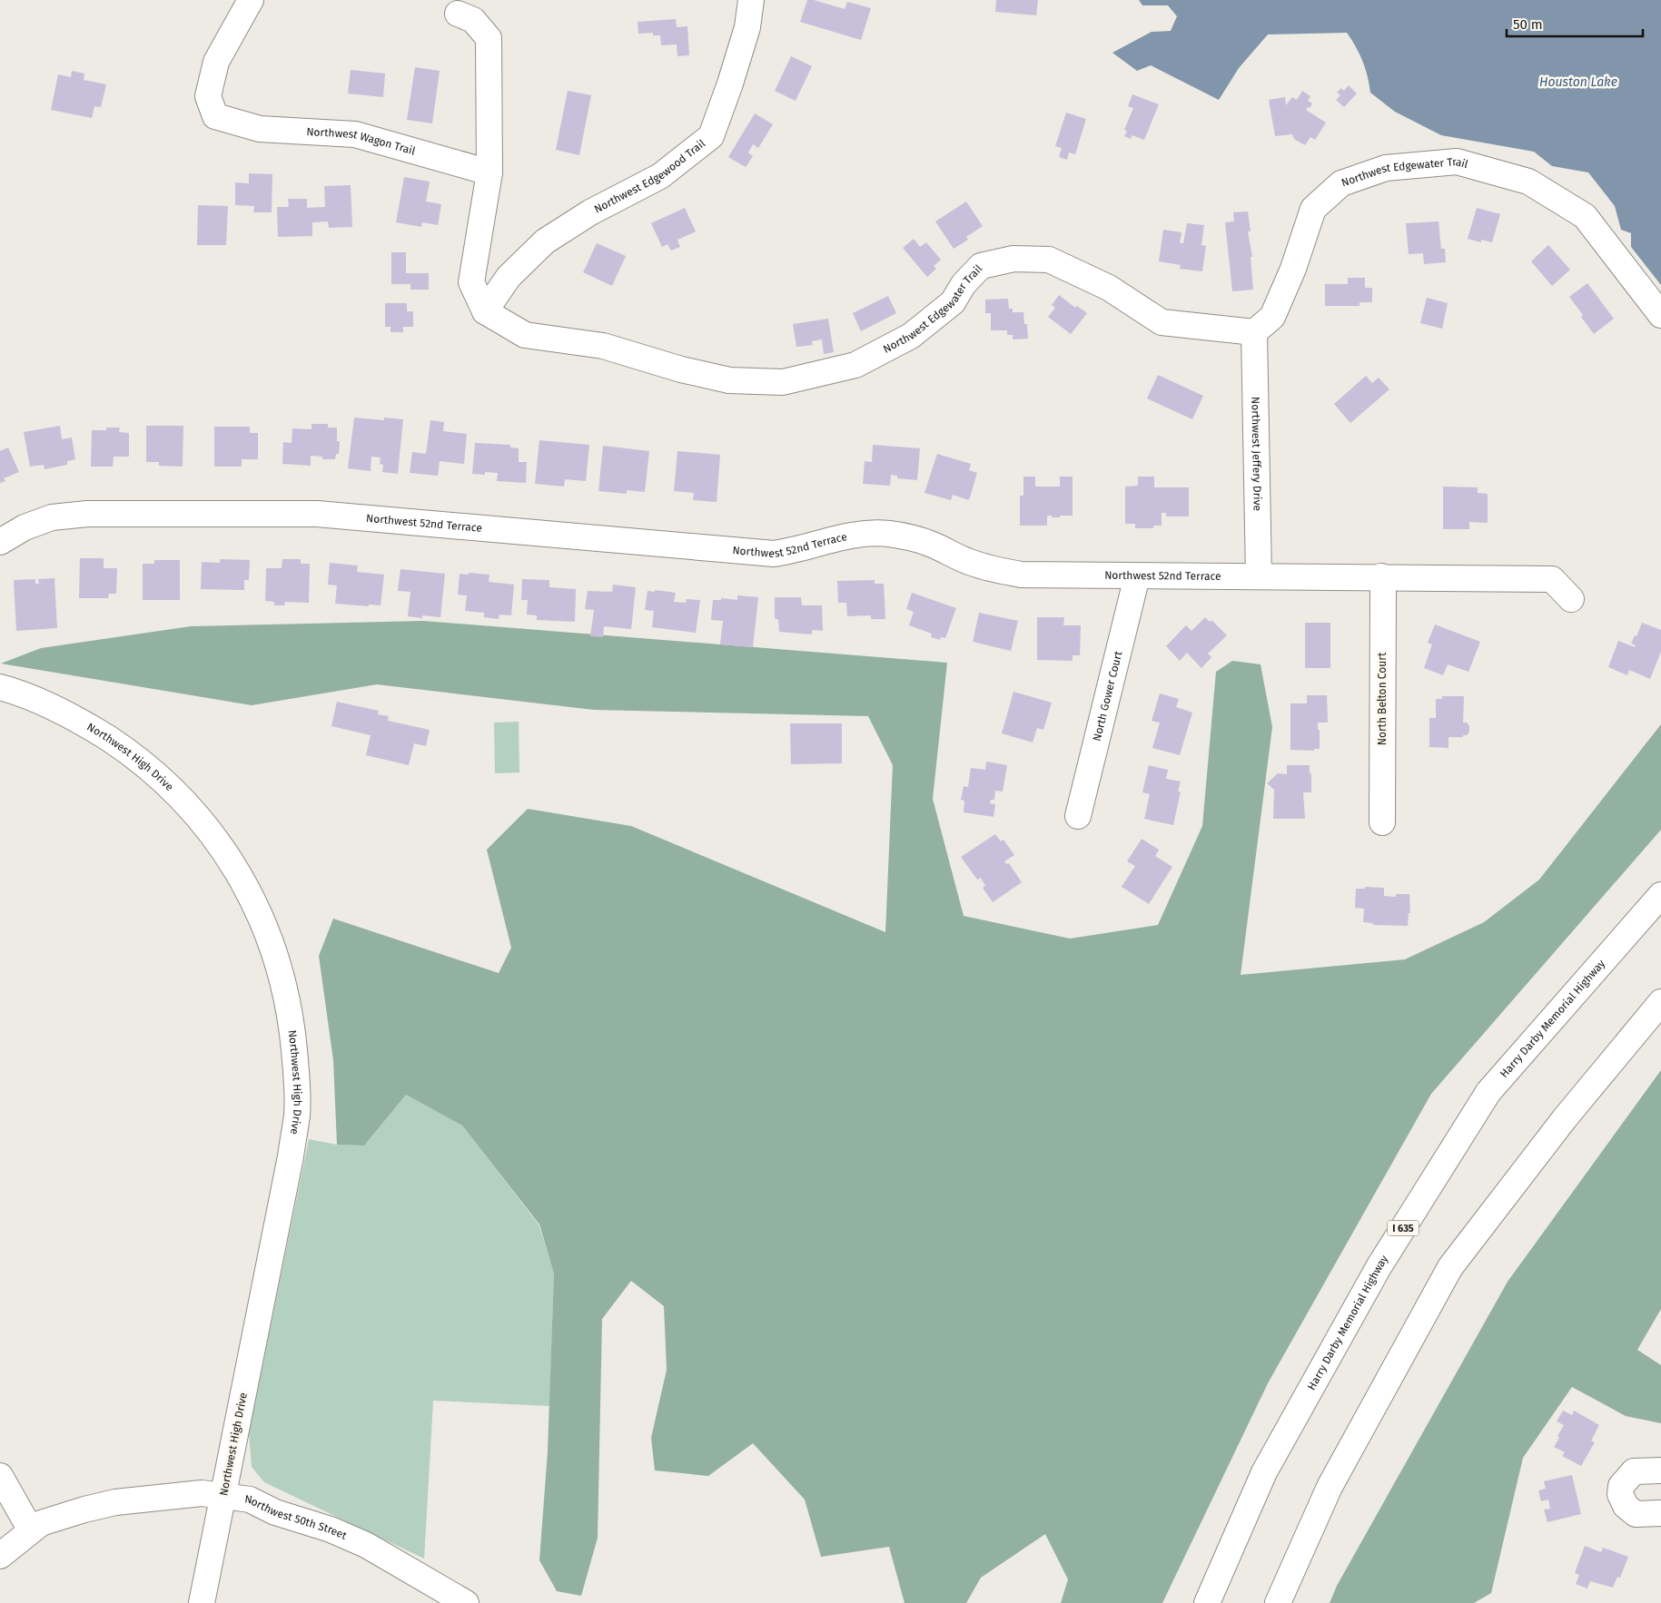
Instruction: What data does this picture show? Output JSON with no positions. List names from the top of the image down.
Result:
{
  "streets": {
    "main road": [
      "Northwest Wagon Trail",
      "Northwest Edgewood Trail",
      "Northwest Edgewater Trail",
      "Northwest Jeffery Drive",
      "Northwest 52nd Terrace",
      "North Gower Court",
      "North Belton Court",
      "Northwest High Drive",
      "Harry Darby Memorial Highway",
      "I 635",
      "Northwest 50th Street"
    ]
  },
  "crossings": [
    ["Northwest Edgewood Trail", "Northwest Edgewater Trail"],
    ["Northwest Edgewater Trail", "Northwest Jeffery Drive"],
    ["Northwest Jeffery Drive", "Northwest 52nd Terrace"],
    ["Northwest 52nd Terrace", "North Gower Court"],
    ["Northwest 52nd Terrace", "North Belton Court"],
    ["Northwest High Drive", "Northwest 50th Street"]
  ],
  "water": ["Houston Lake"],
  "scale_bar": "50 m"
}
